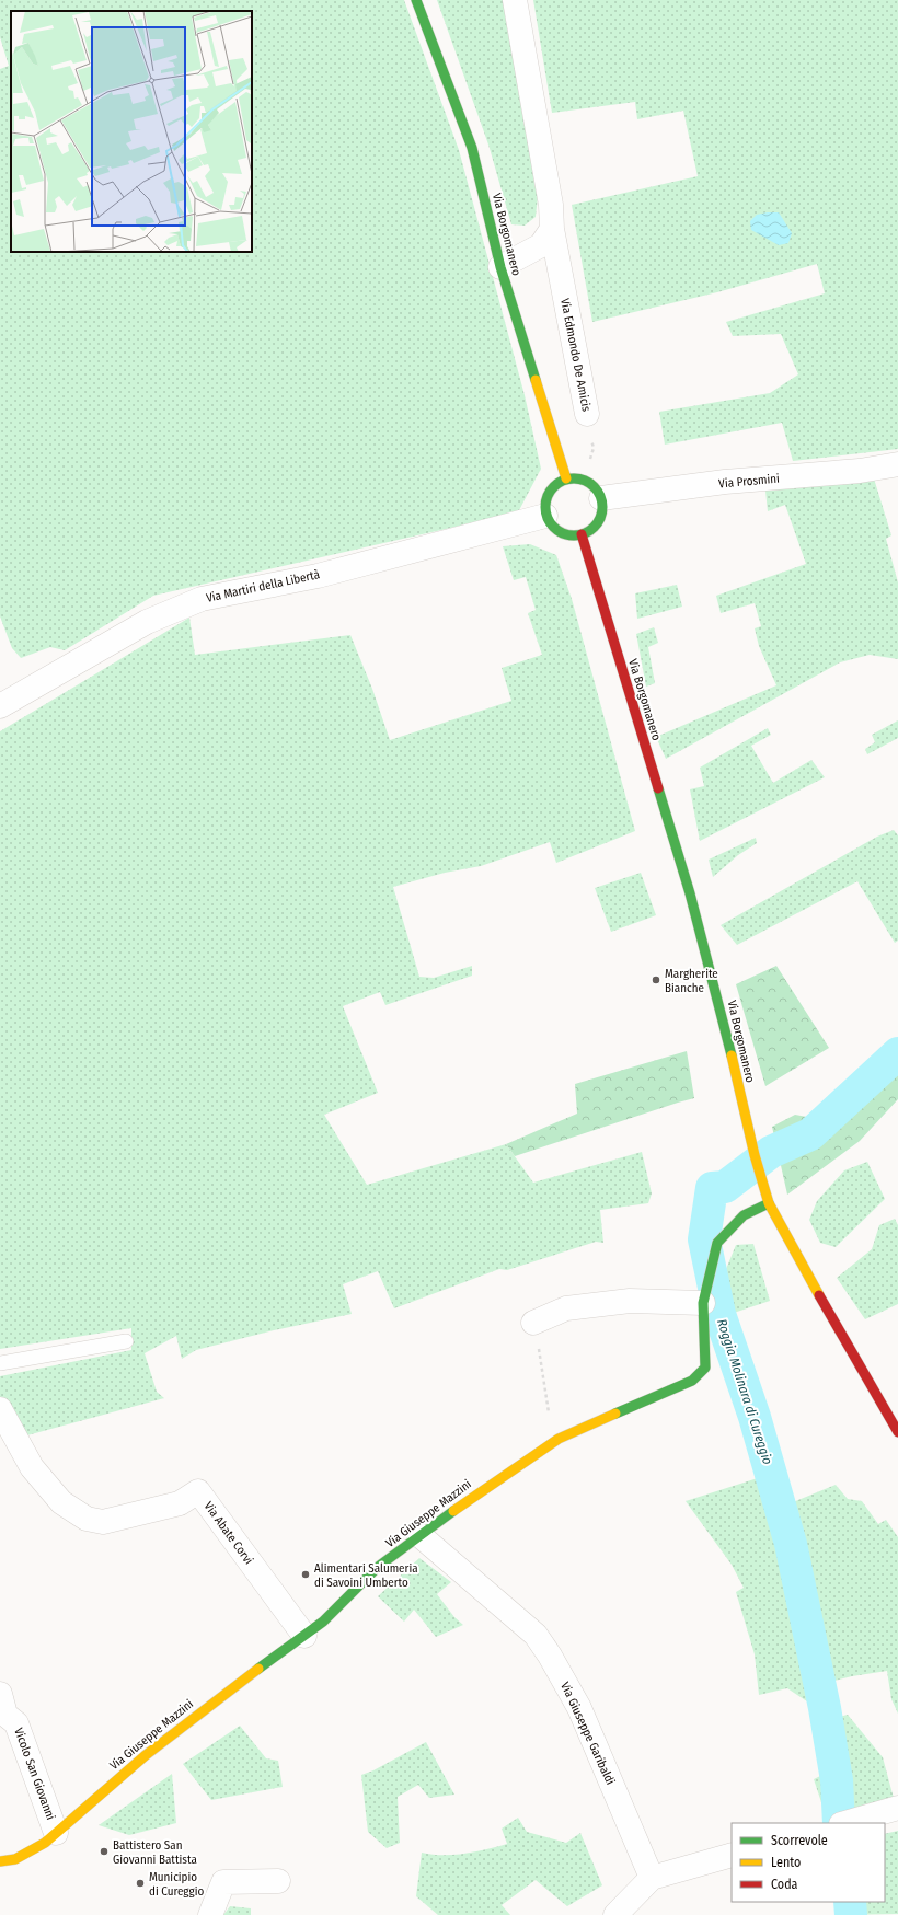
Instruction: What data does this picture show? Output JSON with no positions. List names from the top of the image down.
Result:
{
  "streets": {
    "main road": ["Via Borgomanero", "Via Giuseppe Mazzini"],
    "street": [
      "Via Edmondo De Amicis",
      "Via Prosmini",
      "Via Martiri della Libertà",
      "Via Abate Corvi",
      "Via Giuseppe Garibaldi",
      "Vicolo San Giovanni"
    ]
  },
  "crossings": [
    ["Via Borgomanero", "Via Edmondo De Amicis"],
    ["Via Borgomanero", "Via Prosmini"],
    ["Via Borgomanero", "Via Martiri della Libertà"],
    ["Via Borgomanero", "Via Giuseppe Mazzini"],
    ["Via Edmondo De Amicis", "Via Prosmini"],
    ["Via Edmondo De Amicis", "Via Martiri della Libertà"],
    ["Via Prosmini", "Via Martiri della Libertà"],
    ["Via Giuseppe Mazzini", "Via Abate Corvi"],
    ["Via Giuseppe Mazzini", "Via Giuseppe Garibaldi"],
    ["Via Giuseppe Mazzini", "Vicolo San Giovanni"]
  ],
  "water": ["Roggia Molinara di Cureggio"],
  "places": [
    "Margherite Bianche",
    "Alimentari Salumeria di Savoini Umberto",
    "Battistero San Giovanni Battista",
    "Municipio di Cureggio"
  ],
  "legend": ["Scorrevole", "Lento", "Coda"]
}
